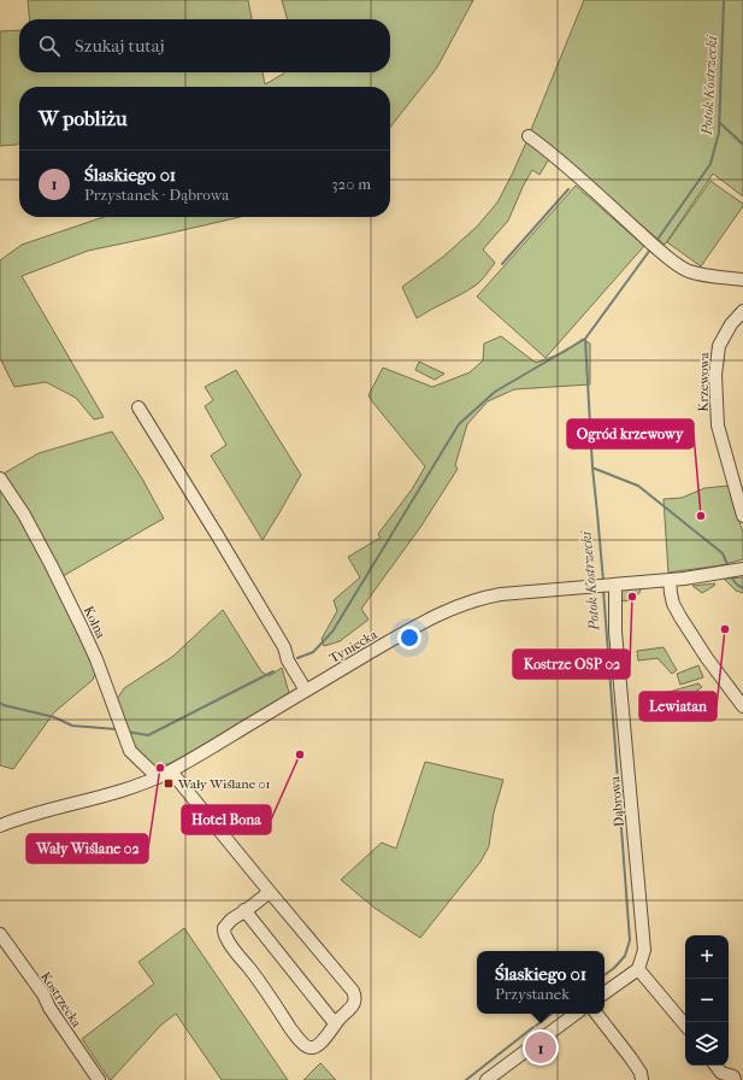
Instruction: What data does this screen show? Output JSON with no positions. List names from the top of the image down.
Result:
{
  "streets": {
    "street": [
      "Krzewowa",
      "Kolna",
      "Tyniecka",
      "Dąbrowa",
      "Kostrzecka"
    ]
  },
  "crossings": [
    ["Kolna", "Tyniecka"],
    ["Tyniecka", "Dąbrowa"]
  ],
  "water": ["Potok Kostrzecki"],
  "places": {
    "other": [
      "Ogród krzewowy",
      "Kostrze OSP 02",
      "Lewiatan",
      "Hotel Bona",
      "Wały Wiślane 02"
    ],
    "transit": ["Wały Wiślane 01"]
  },
  "page": {
    "search": "Szukaj tutaj",
    "heading": "W pobliżu",
    "list": [
      {
        "mark": "1",
        "name": "Ślaskiego 01",
        "note": "Przystanek · Dąbrowa",
        "value": "320 m"
      }
    ],
    "map_buttons": ["+", "−"],
    "popup": ["Ślaskiego 01", "Przystanek"],
    "pins": "1"
  }
}
